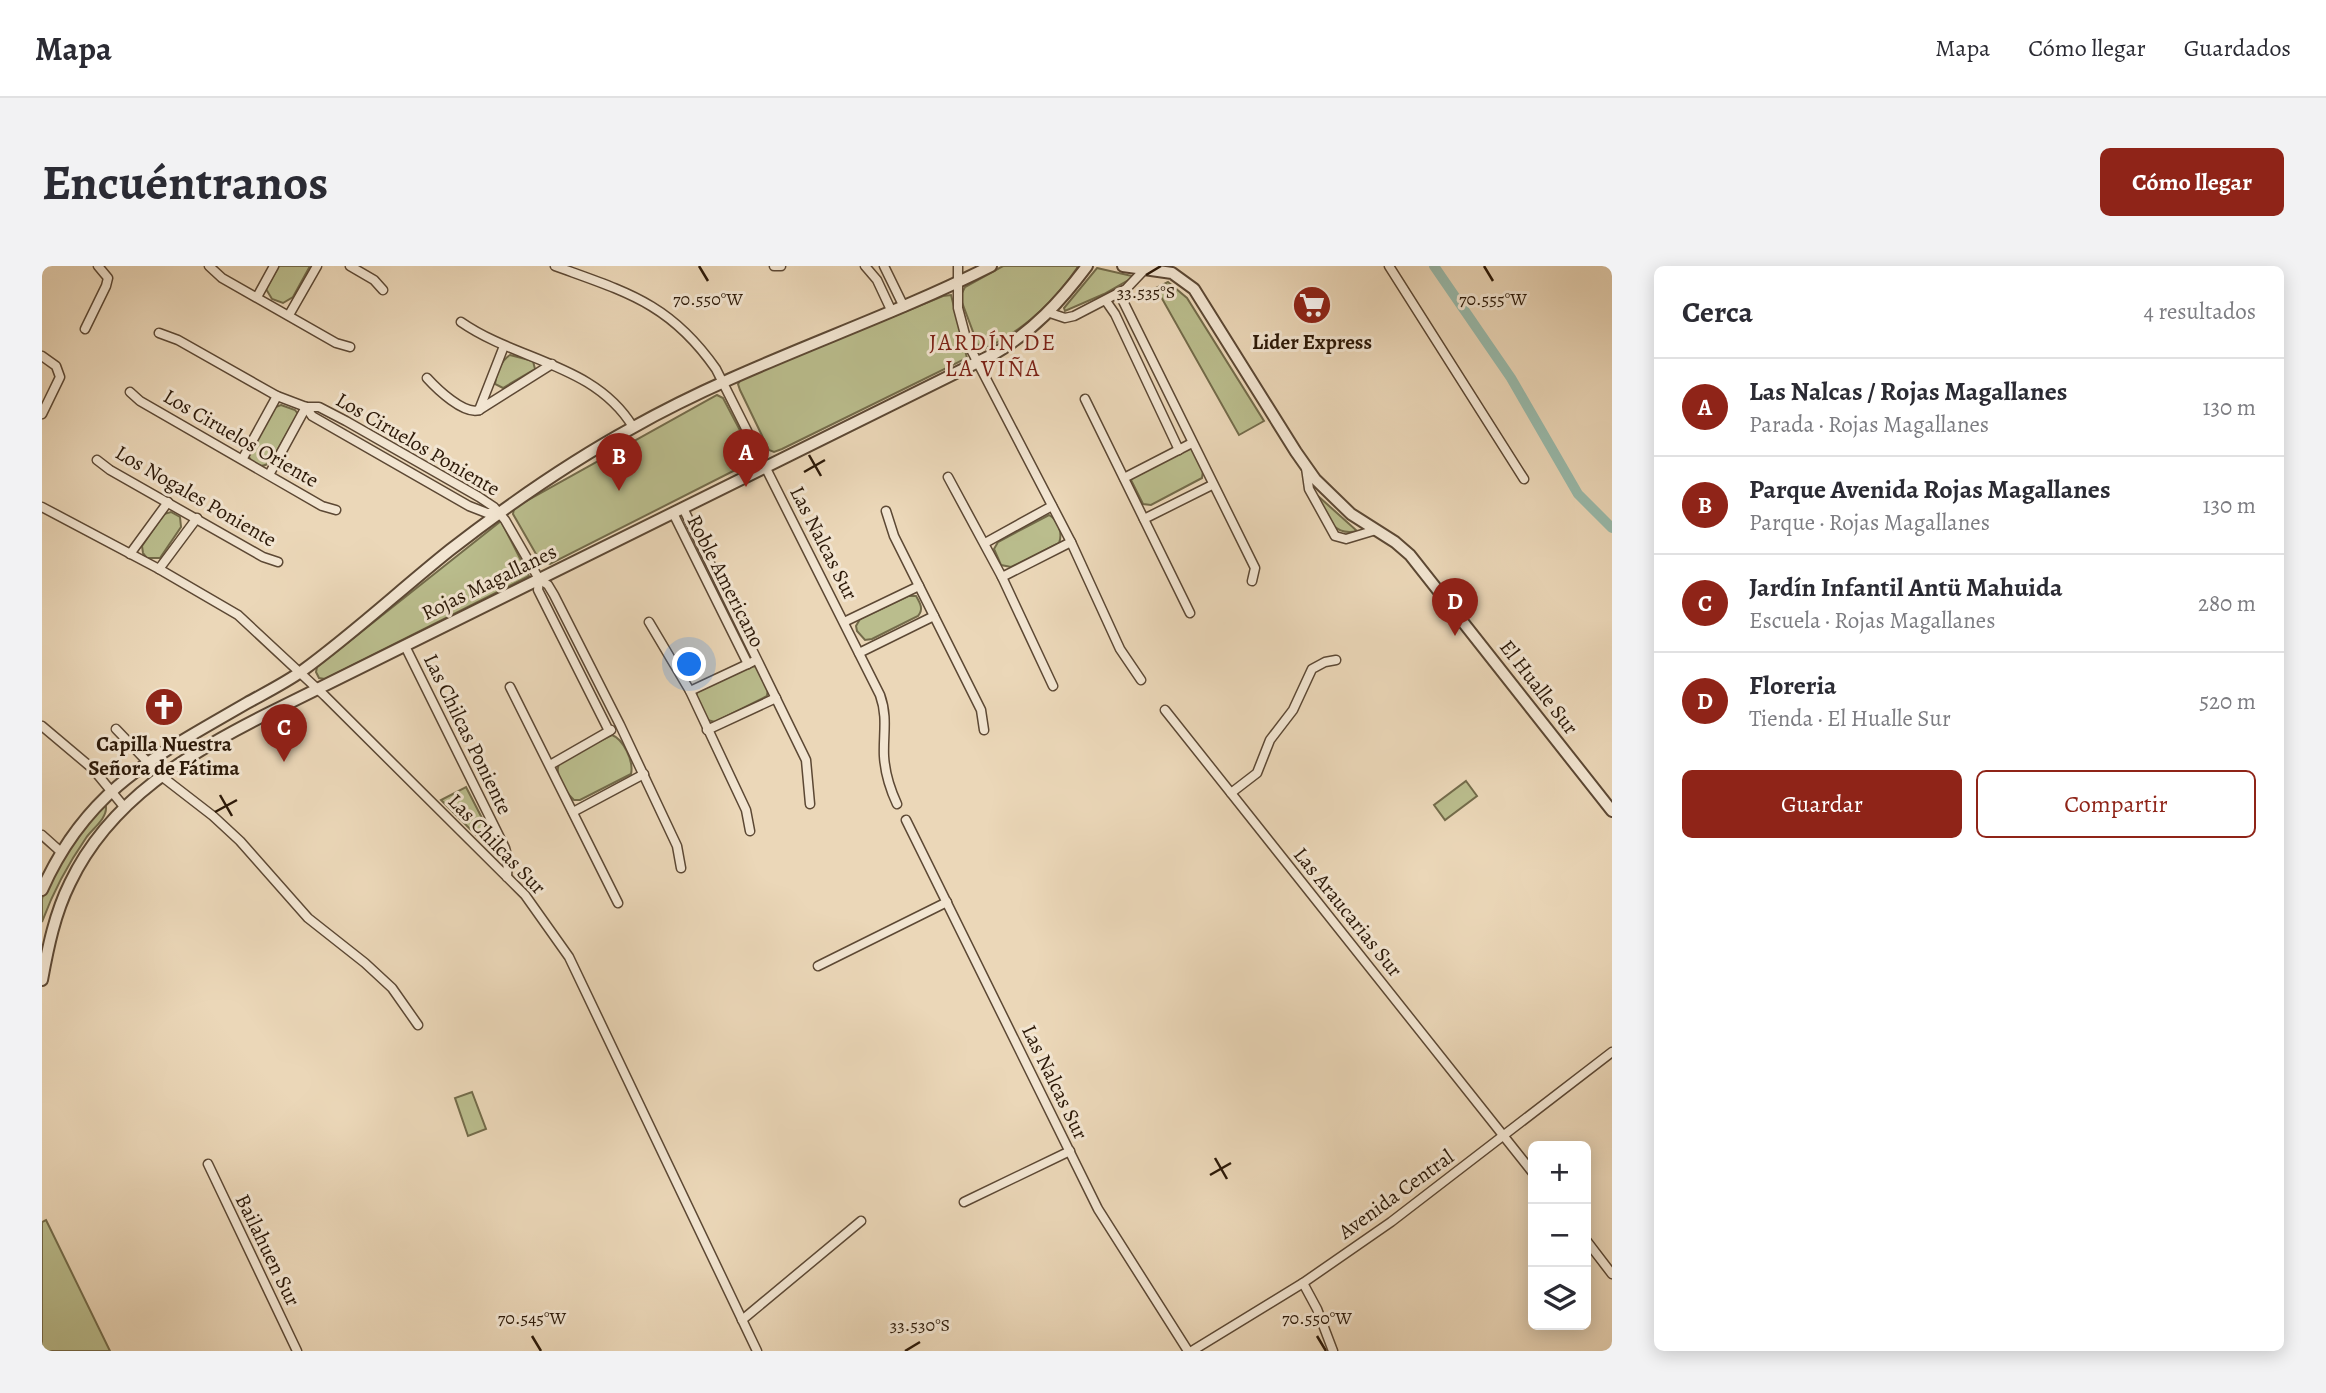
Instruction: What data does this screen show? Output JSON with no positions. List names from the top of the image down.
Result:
{
  "streets": {
    "street": [
      "Los Ciruelos Oriente",
      "Los Ciruelos Poniente",
      "Los Nogales Poniente",
      "Las Nalcas Sur",
      "Roble Americano",
      "Rojas Magallanes",
      "El Hualle Sur",
      "Las Chilcas Poniente",
      "Las Chilcas Sur",
      "Las Araucarias Sur",
      "Avenida Central",
      "Bailahuen Sur"
    ]
  },
  "crossings": [
    ["Los Ciruelos Poniente", "Rojas Magallanes"],
    ["Las Nalcas Sur", "Rojas Magallanes"],
    ["Las Nalcas Sur", "Avenida Central"],
    ["Roble Americano", "Rojas Magallanes"],
    ["Rojas Magallanes", "Las Chilcas Poniente"],
    ["Rojas Magallanes", "Las Chilcas Sur"],
    ["Las Chilcas Poniente", "Las Chilcas Sur"],
    ["Las Araucarias Sur", "Avenida Central"]
  ],
  "districts": ["JARDÍN DE LA VIÑA"],
  "places": {
    "supermarket": ["Lider Express"],
    "church": ["Capilla Nuestra Señora de Fátima"]
  },
  "page": {
    "header": "Mapa",
    "nav": ["Mapa", "Cómo llegar", "Guardados"],
    "buttons": [
      "Cómo llegar",
      ["Guardar", "Compartir"]
    ],
    "title": "Encuéntranos",
    "heading": ["Cerca", "4 resultados"],
    "list": [
      {
        "mark": "A",
        "name": "Las Nalcas / Rojas Magallanes",
        "note": "Parada · Rojas Magallanes",
        "value": "130 m"
      },
      {
        "mark": "B",
        "name": "Parque Avenida Rojas Magallanes",
        "note": "Parque · Rojas Magallanes",
        "value": "130 m"
      },
      {
        "mark": "C",
        "name": "Jardín Infantil Antü Mahuida",
        "note": "Escuela · Rojas Magallanes",
        "value": "280 m"
      },
      {
        "mark": "D",
        "name": "Floreria",
        "note": "Tienda · El Hualle Sur",
        "value": "520 m"
      }
    ],
    "pins": [
      "A",
      "B",
      "D",
      "C"
    ],
    "map_buttons": ["+", "−"]
  },
  "coordinates": [
    "33.535°S",
    "70.555°W",
    "70.550°W",
    "70.545°W",
    "33.530°S"
  ]
}
